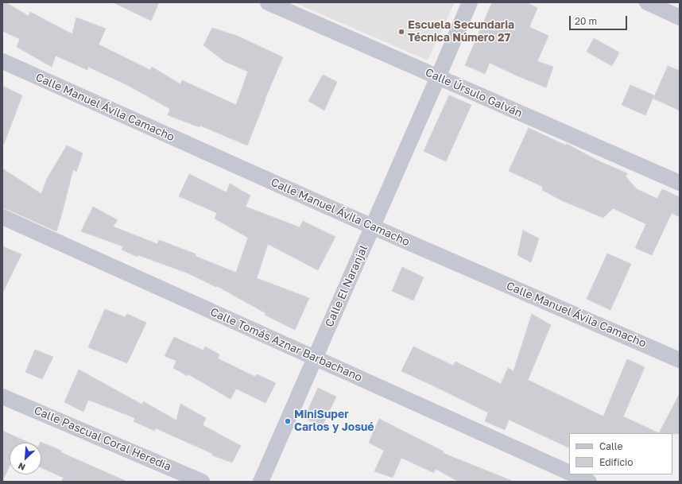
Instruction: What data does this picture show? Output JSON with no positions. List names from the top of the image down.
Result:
{
  "streets": {
    "street": [
      "Calle Úrsulo Galván",
      "Calle Manuel Ávila Camacho",
      "Calle El Naranjal",
      "Calle Tomás Aznar Barbachano",
      "Calle Pascual Coral Heredia"
    ]
  },
  "crossings": [
    ["Calle Úrsulo Galván", "Calle El Naranjal"],
    ["Calle Manuel Ávila Camacho", "Calle El Naranjal"],
    ["Calle El Naranjal", "Calle Tomás Aznar Barbachano"]
  ],
  "places": ["Escuela Secundaria Técnica Número 27", "MiniSuper Carlos y Josué"],
  "legend": ["Calle", "Edificio"],
  "scale_bar": "20 m",
  "north": "bottom left"
}
